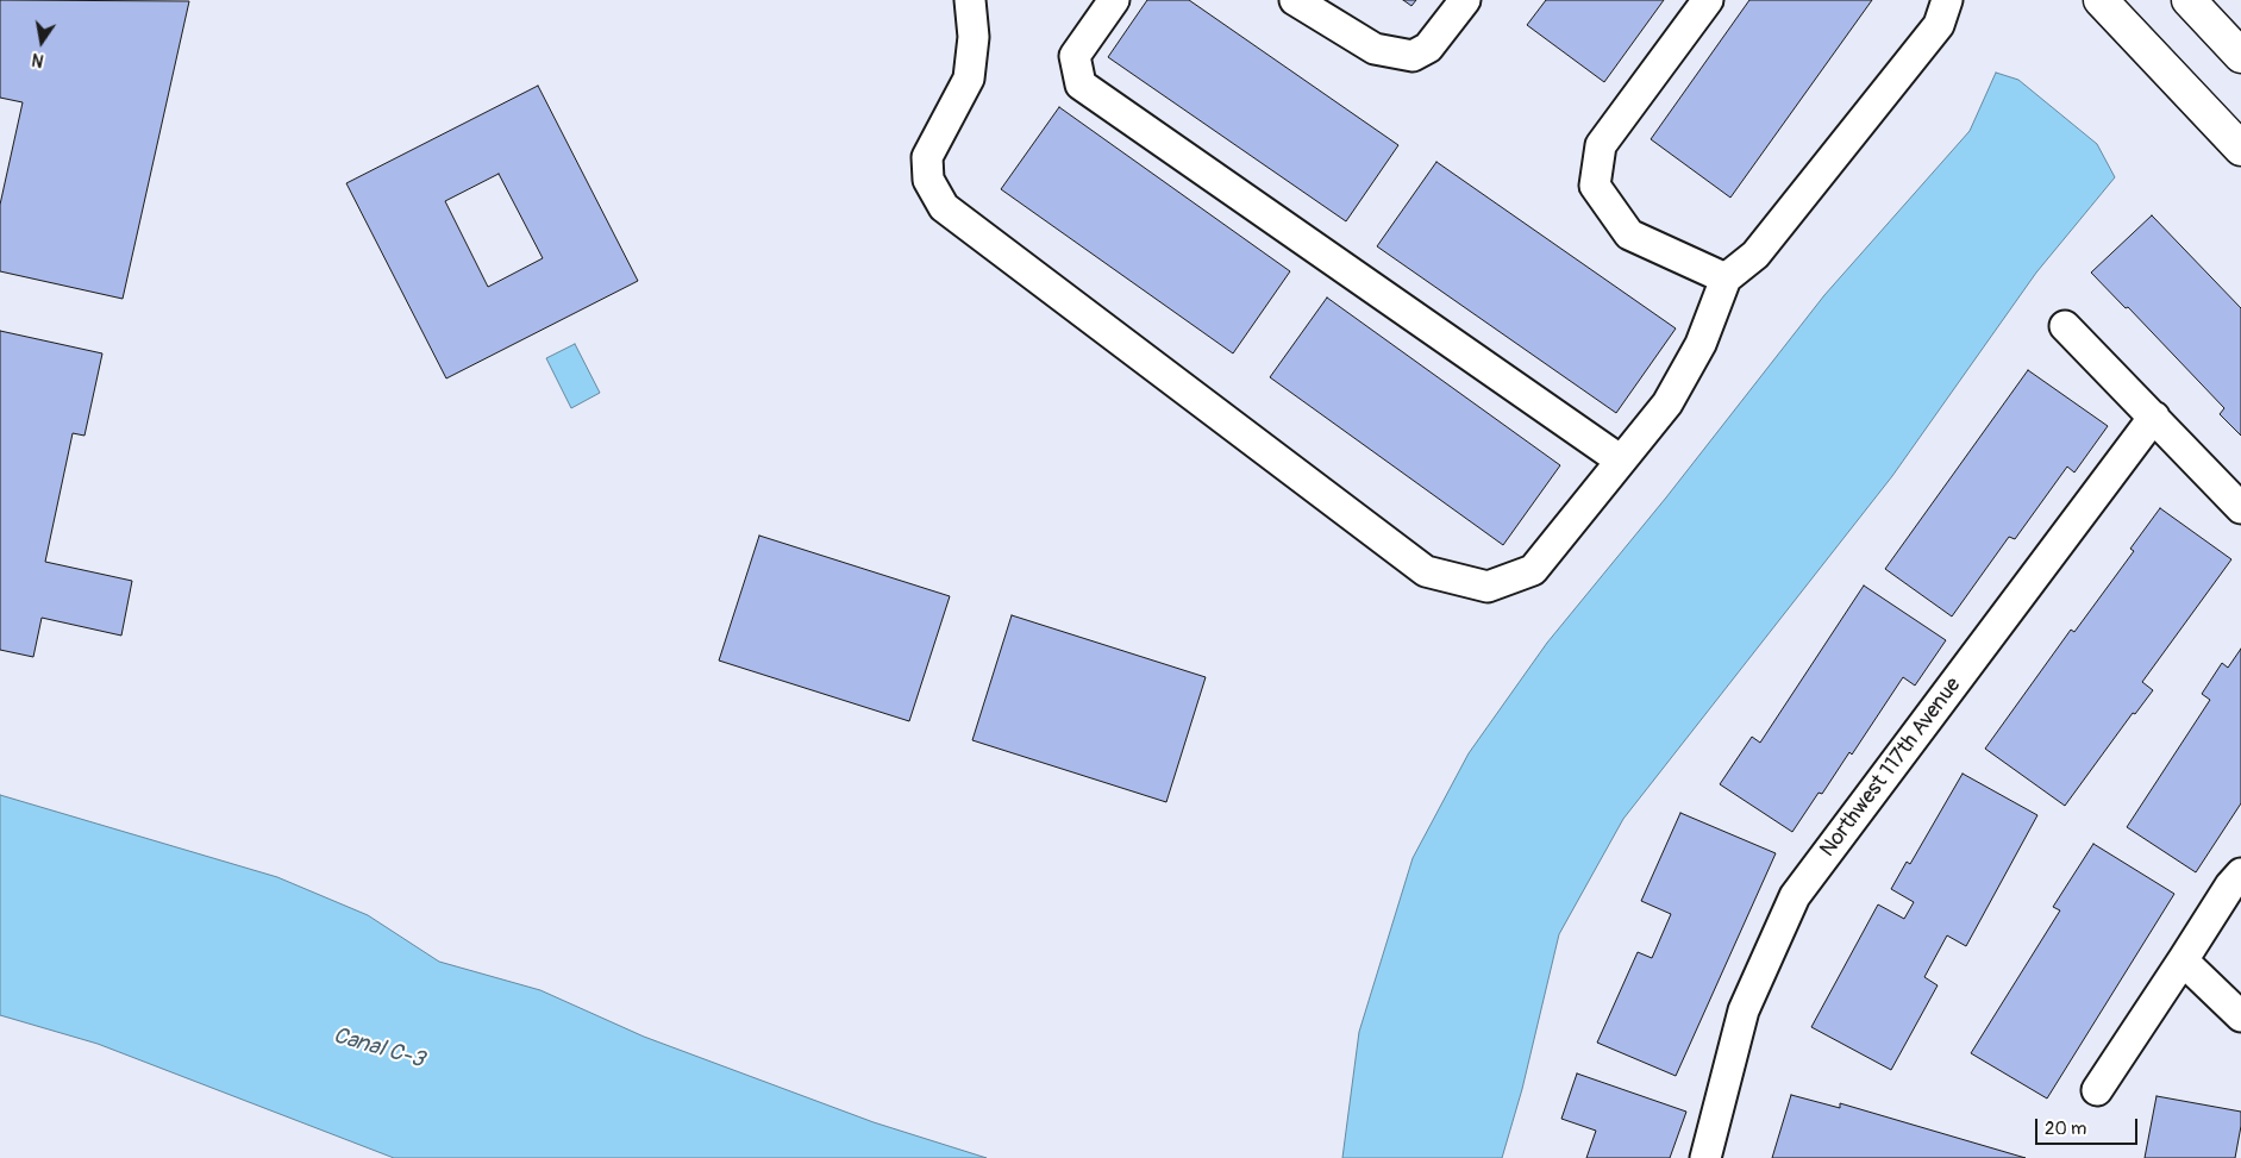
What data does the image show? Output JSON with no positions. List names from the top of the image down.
{
  "streets": {
    "street": ["Northwest 117th Avenue"]
  },
  "water": ["Canal C-3"],
  "scale_bar": "20 m",
  "north": "bottom"
}
